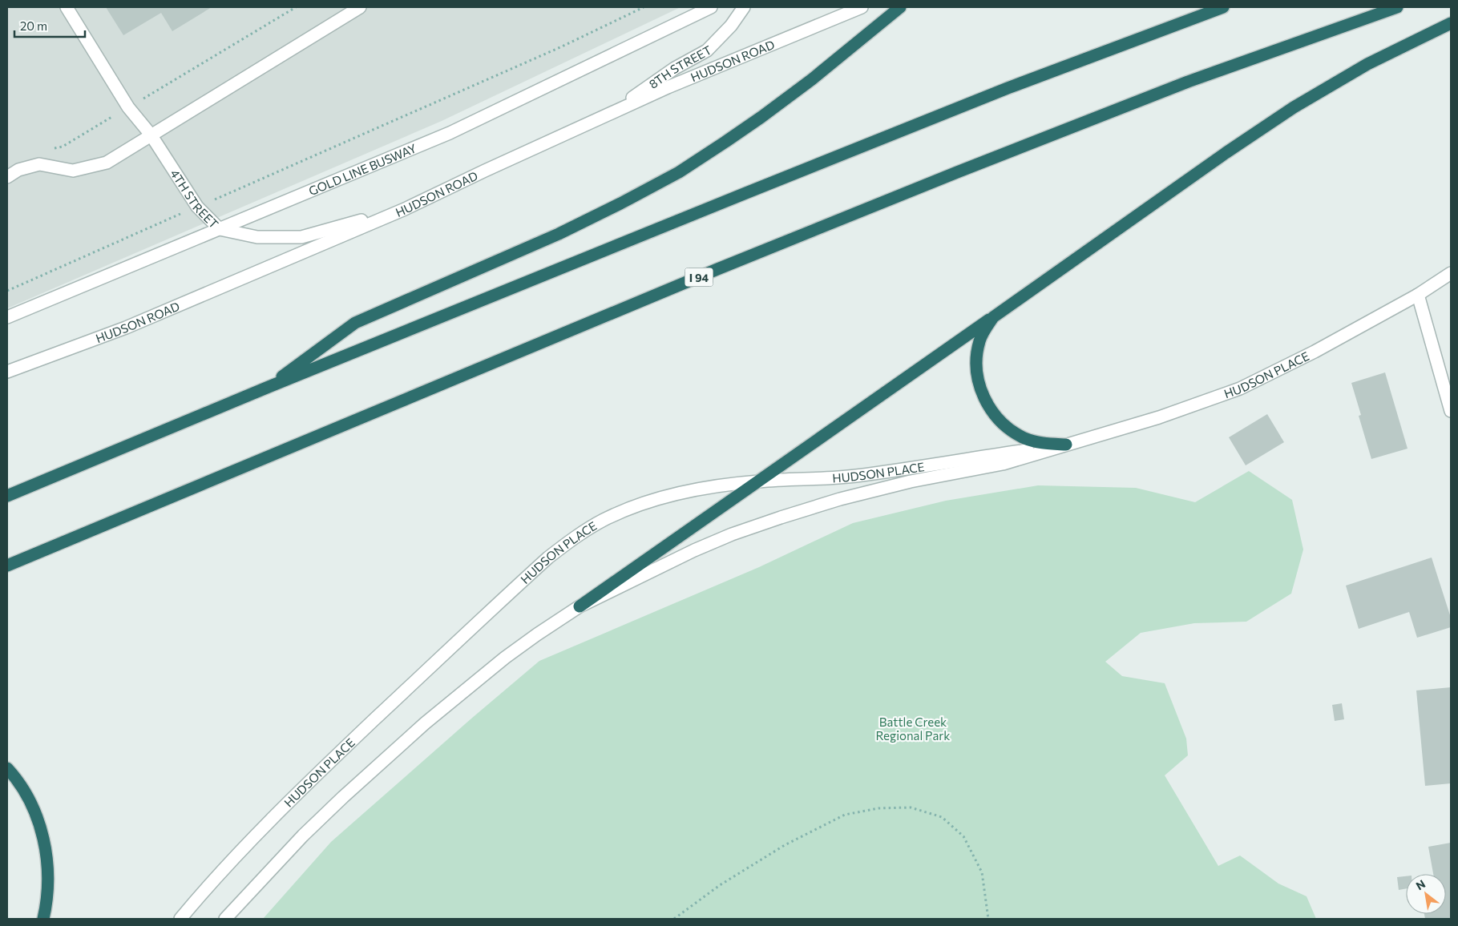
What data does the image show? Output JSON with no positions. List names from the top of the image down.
{
  "streets": {
    "highway": ["I 94"],
    "street": [
      "HUDSON ROAD",
      "8TH STREET",
      "GOLD LINE BUSWAY",
      "4TH STREET",
      "HUDSON PLACE"
    ]
  },
  "crossings": [
    ["HUDSON ROAD", "8TH STREET"],
    ["HUDSON ROAD", "4TH STREET"],
    ["GOLD LINE BUSWAY", "4TH STREET"]
  ],
  "parks": ["Battle Creek Regional Park"],
  "scale_bar": "20 m",
  "north": "top left"
}
